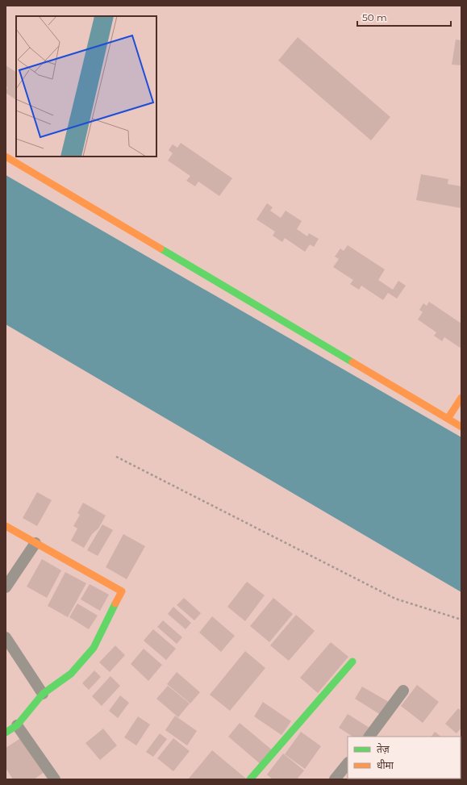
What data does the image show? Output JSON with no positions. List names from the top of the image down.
{
  "legend": ["तेज़", "धीमा"],
  "scale_bar": "50 m"
}
